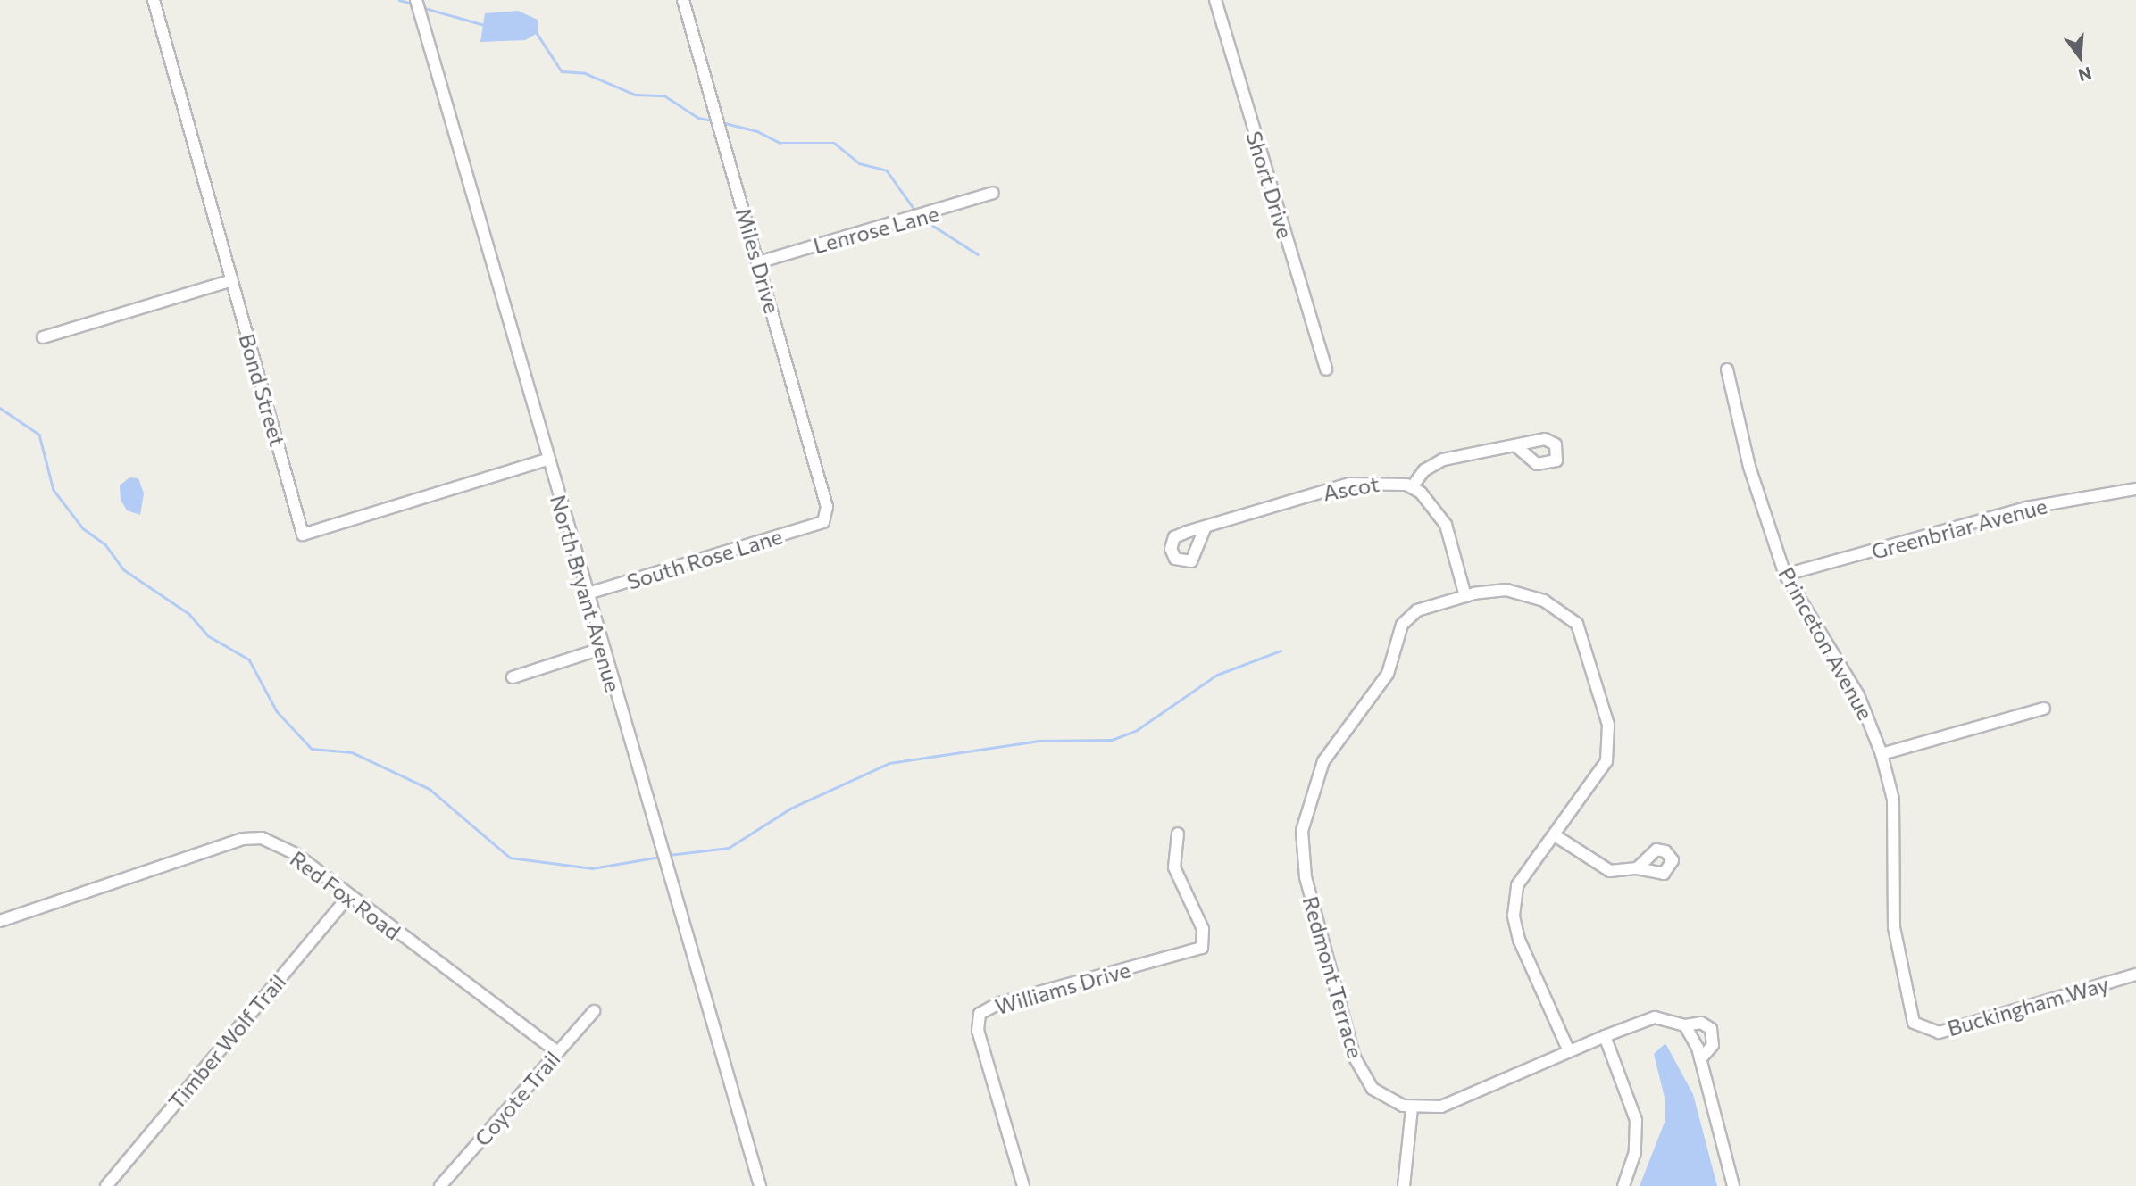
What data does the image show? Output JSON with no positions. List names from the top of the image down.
{
  "streets": {
    "street": [
      "Short Drive",
      "Lenrose Lane",
      "Miles Drive",
      "Bond Street",
      "Ascot",
      "Greenbriar Avenue",
      "South Rose Lane",
      "North Bryant Avenue",
      "Princeton Avenue",
      "Red Fox Road",
      "Redmont Terrace",
      "Williams Drive",
      "Buckingham Way",
      "Timber Wolf Trail",
      "Coyote Trail"
    ]
  },
  "crossings": [
    ["Lenrose Lane", "Miles Drive"],
    ["Miles Drive", "South Rose Lane"],
    ["Bond Street", "North Bryant Avenue"],
    ["Ascot", "Redmont Terrace"],
    ["Greenbriar Avenue", "Princeton Avenue"],
    ["South Rose Lane", "North Bryant Avenue"],
    ["Princeton Avenue", "Buckingham Way"],
    ["Red Fox Road", "Timber Wolf Trail"],
    ["Red Fox Road", "Coyote Trail"]
  ],
  "north": "bottom"
}
